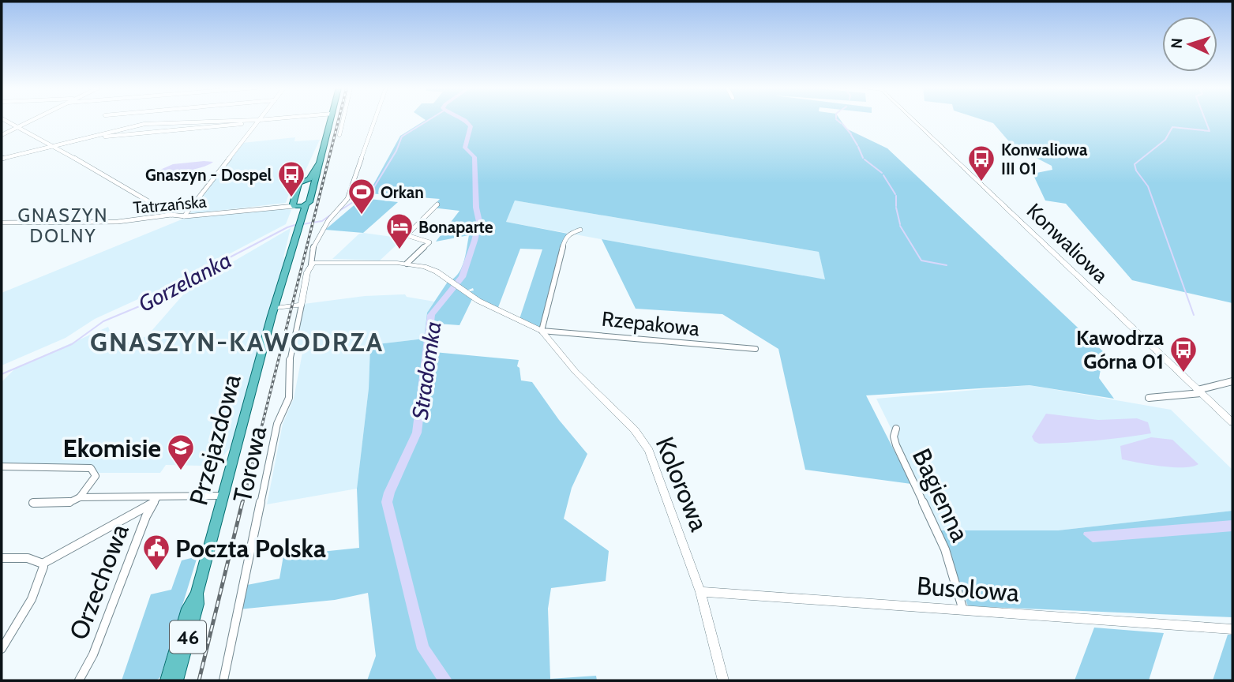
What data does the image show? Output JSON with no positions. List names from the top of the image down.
{
  "streets": {
    "main road": ["Przejazdowa", "46"],
    "street": [
      "Tatrzańska",
      "Konwaliowa",
      "Rzepakowa",
      "Torowa",
      "Kolorowa",
      "Bagienna",
      "Orzechowa",
      "Busolowa"
    ]
  },
  "crossings": [
    ["Tatrzańska", "Przejazdowa"],
    ["Rzepakowa", "Kolorowa"],
    ["Torowa", "Kolorowa"],
    ["Kolorowa", "Busolowa"],
    ["Bagienna", "Busolowa"]
  ],
  "districts": ["GNASZYN DOLNY", "GNASZYN-KAWODRZA"],
  "water": ["Gorzelanka", "Stradomka"],
  "places": {
    "bus stop": ["Konwaliowa III 01", "Gnaszyn - Dospel", "Kawodrza Górna 01"],
    "sports": ["Orkan"],
    "hotel": ["Bonaparte"],
    "school or university": ["Ekomisie"],
    "public building": ["Poczta Polska"]
  },
  "north": "left"
}
